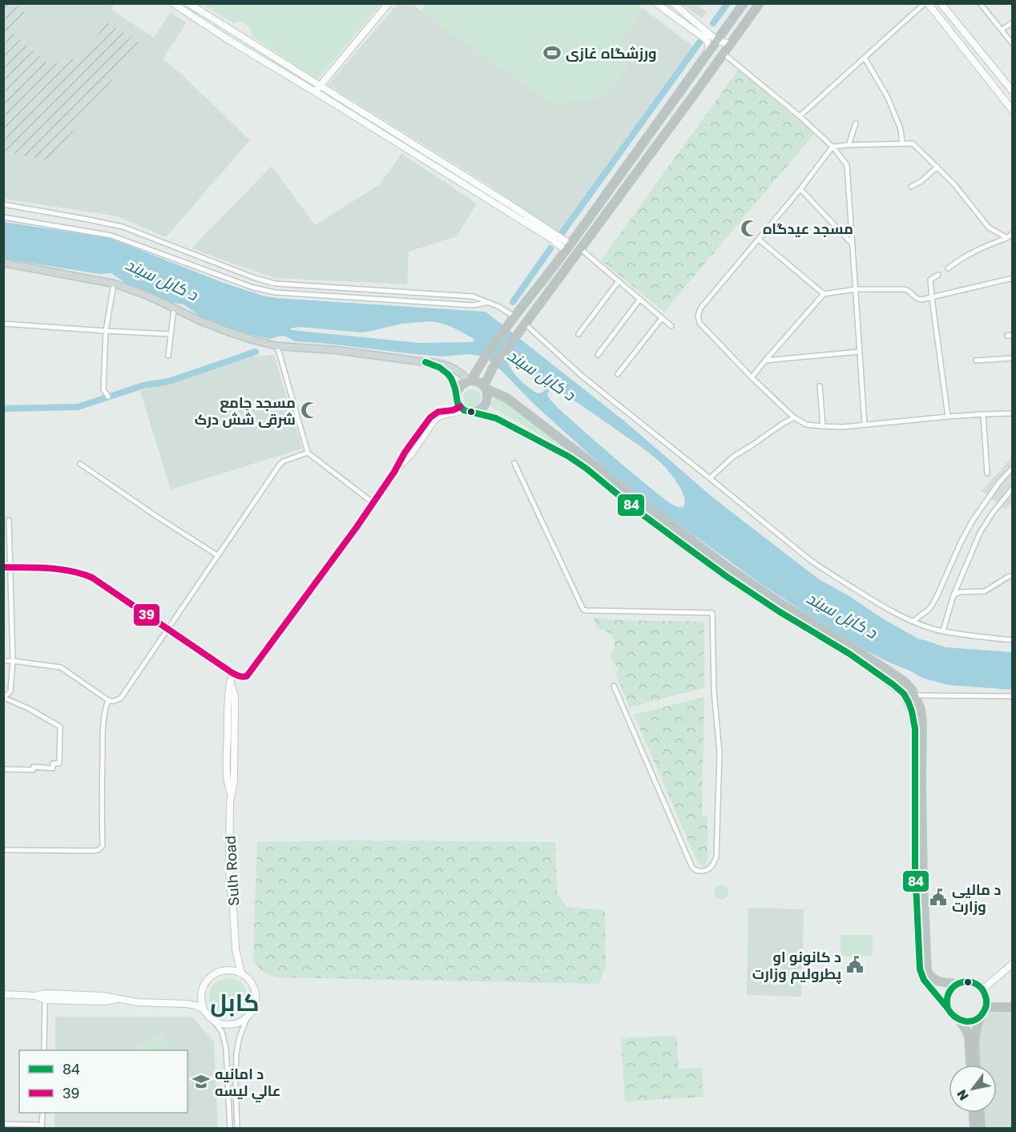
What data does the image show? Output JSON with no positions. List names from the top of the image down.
{
  "streets": {
    "main road": ["Sulh Road"]
  },
  "districts": ["کابل"],
  "water": ["د کابل سيند"],
  "places": {
    "sports": ["ورزشگاه غازی"],
    "mosque": ["مسجد عیدگاه", "مسجد جامع شرقی شش درک"],
    "public building": ["د مالیی وزارت", "د کانونو او پطرولیم وزارت"],
    "school or university": ["د امانیه عالي لیسه"]
  },
  "lines": ["transit line 84", "transit line 39"],
  "legend": ["84", "39"],
  "north": "bottom left"
}
